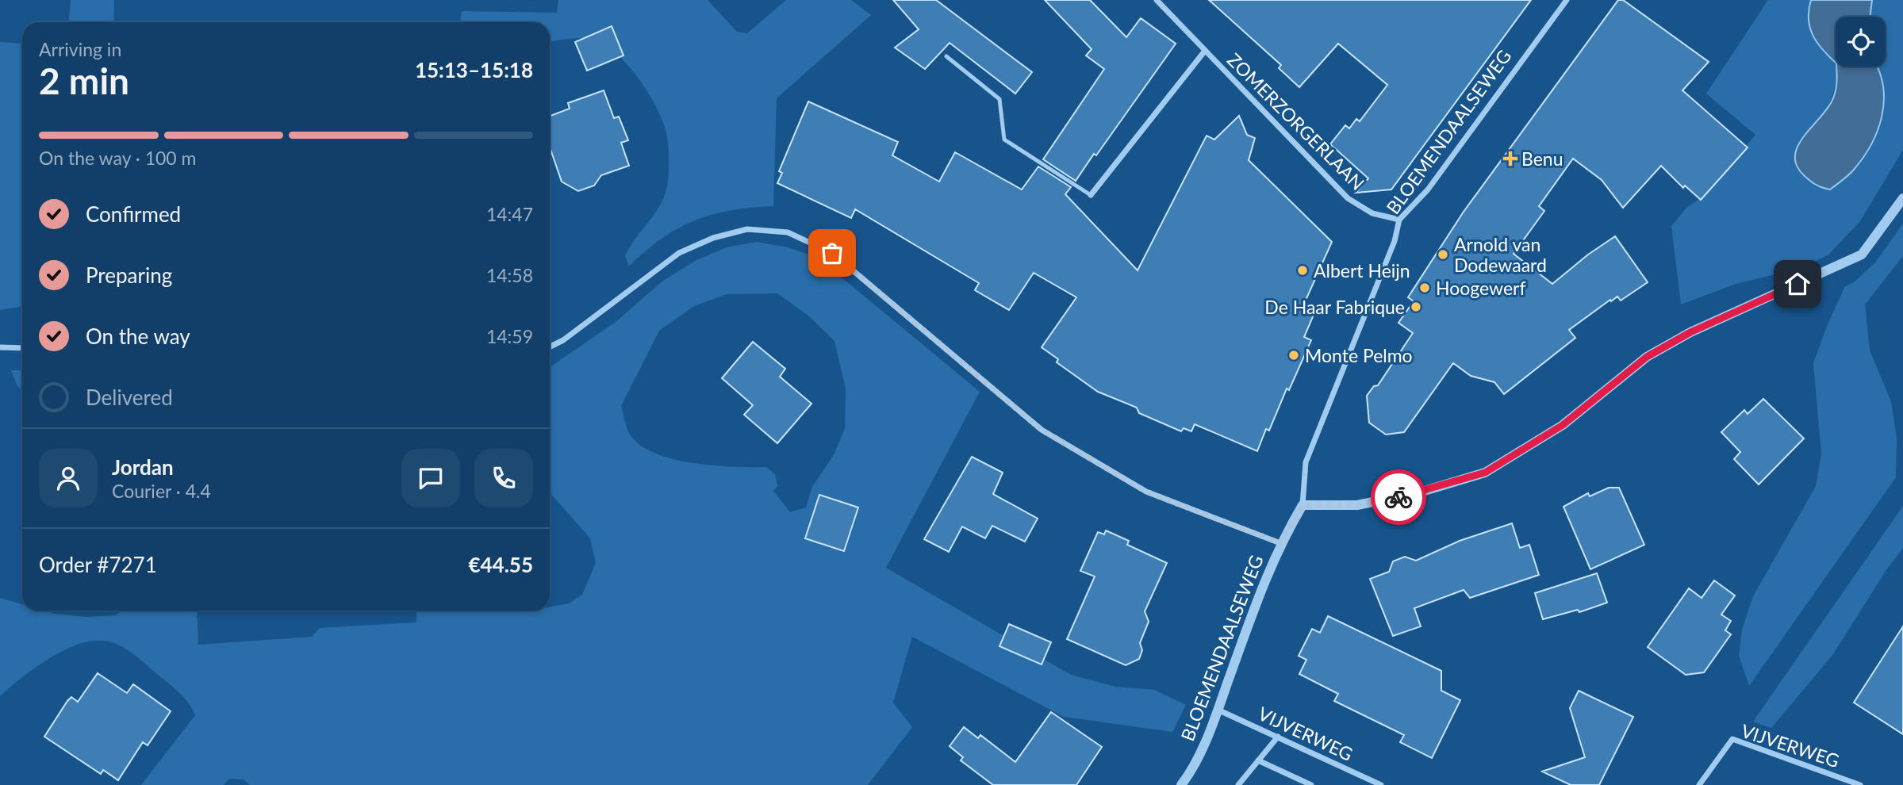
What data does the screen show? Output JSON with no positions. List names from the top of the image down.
{
  "streets": {
    "street": ["ZOMERZORGERLAAN", "BLOEMENDAALSEWEG", "VIJVERWEG"]
  },
  "crossings": [
    ["ZOMERZORGERLAAN", "BLOEMENDAALSEWEG"],
    ["BLOEMENDAALSEWEG", "VIJVERWEG"]
  ],
  "places": {
    "health": ["Benu"],
    "other": [
      "Arnold van Dodewaard",
      "Albert Heijn",
      "Hoogewerf",
      "De Haar Fabrique",
      "Monte Pelmo"
    ]
  },
  "page": {
    "heading": ["2 min", "Arriving in", "15:13–15:18"],
    "panel": [
      "Jordan",
      "Courier · 4.4",
      "Order #7271",
      "€44.55"
    ],
    "bar": "On the way · 100 m",
    "list": [
      ["Confirmed", "14:47"],
      ["Preparing", "14:58"],
      ["On the way", "14:59"],
      "Delivered"
    ]
  }
}
